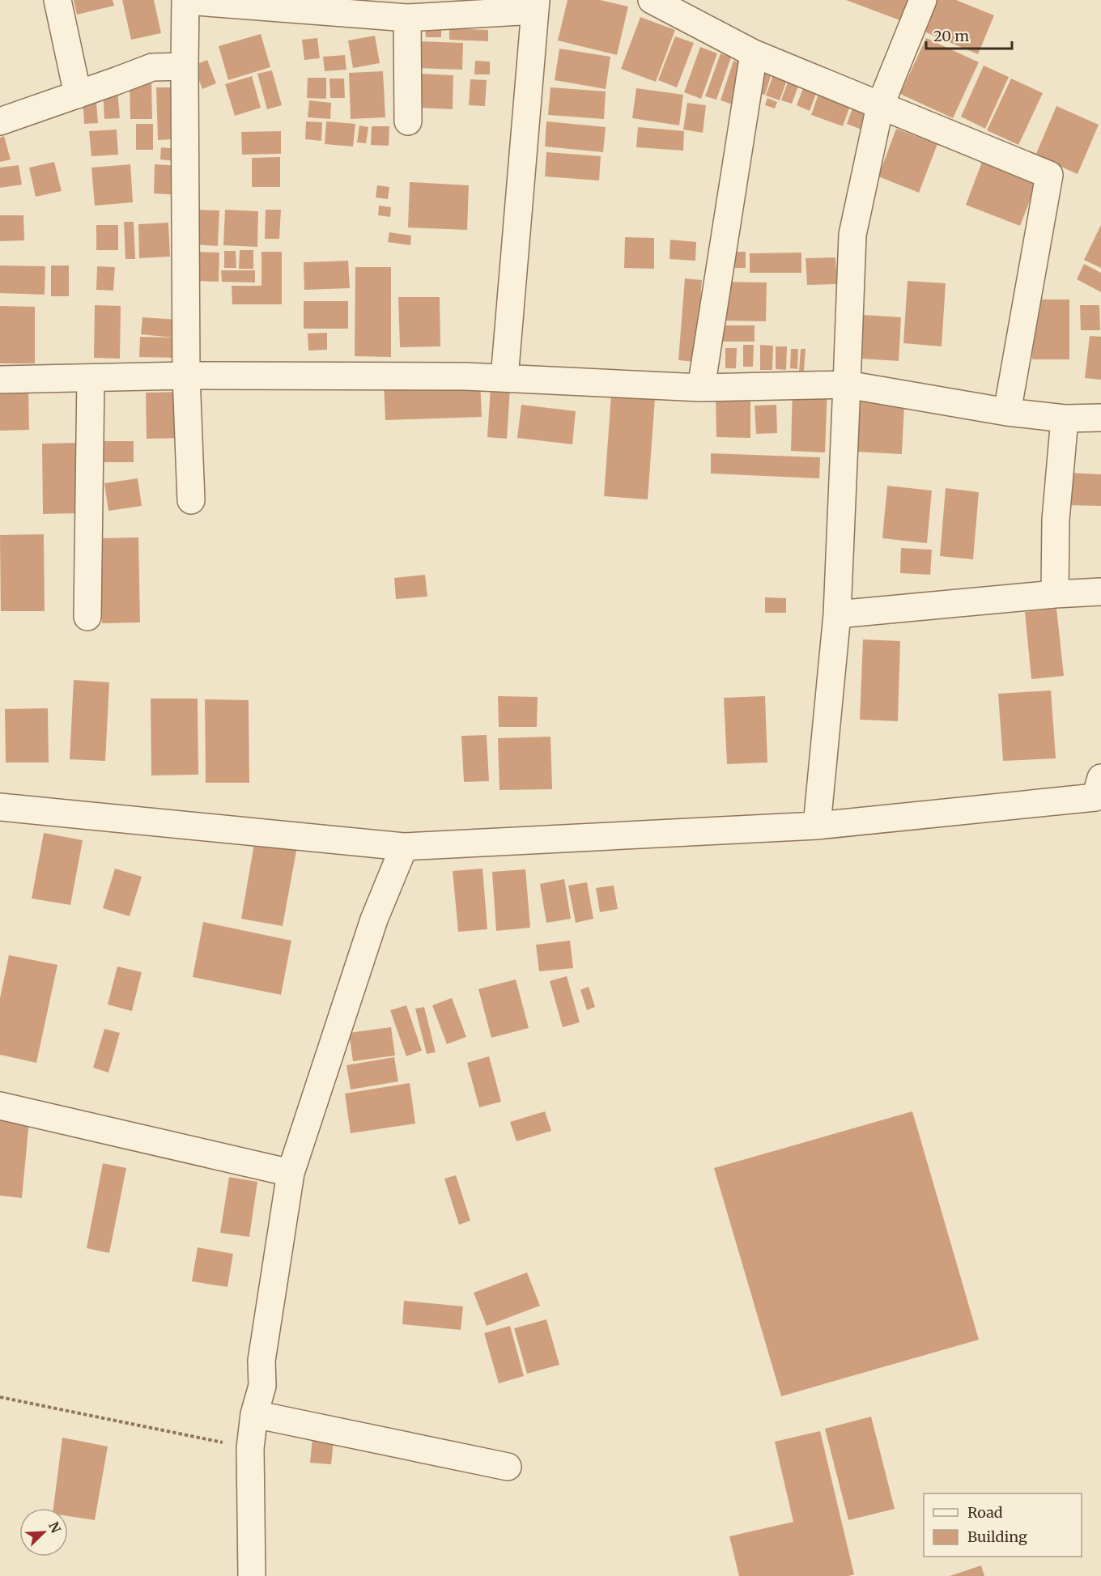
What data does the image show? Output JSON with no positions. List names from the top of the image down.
{
  "legend": ["Road", "Building"],
  "scale_bar": "20 m",
  "north": "top right"
}
